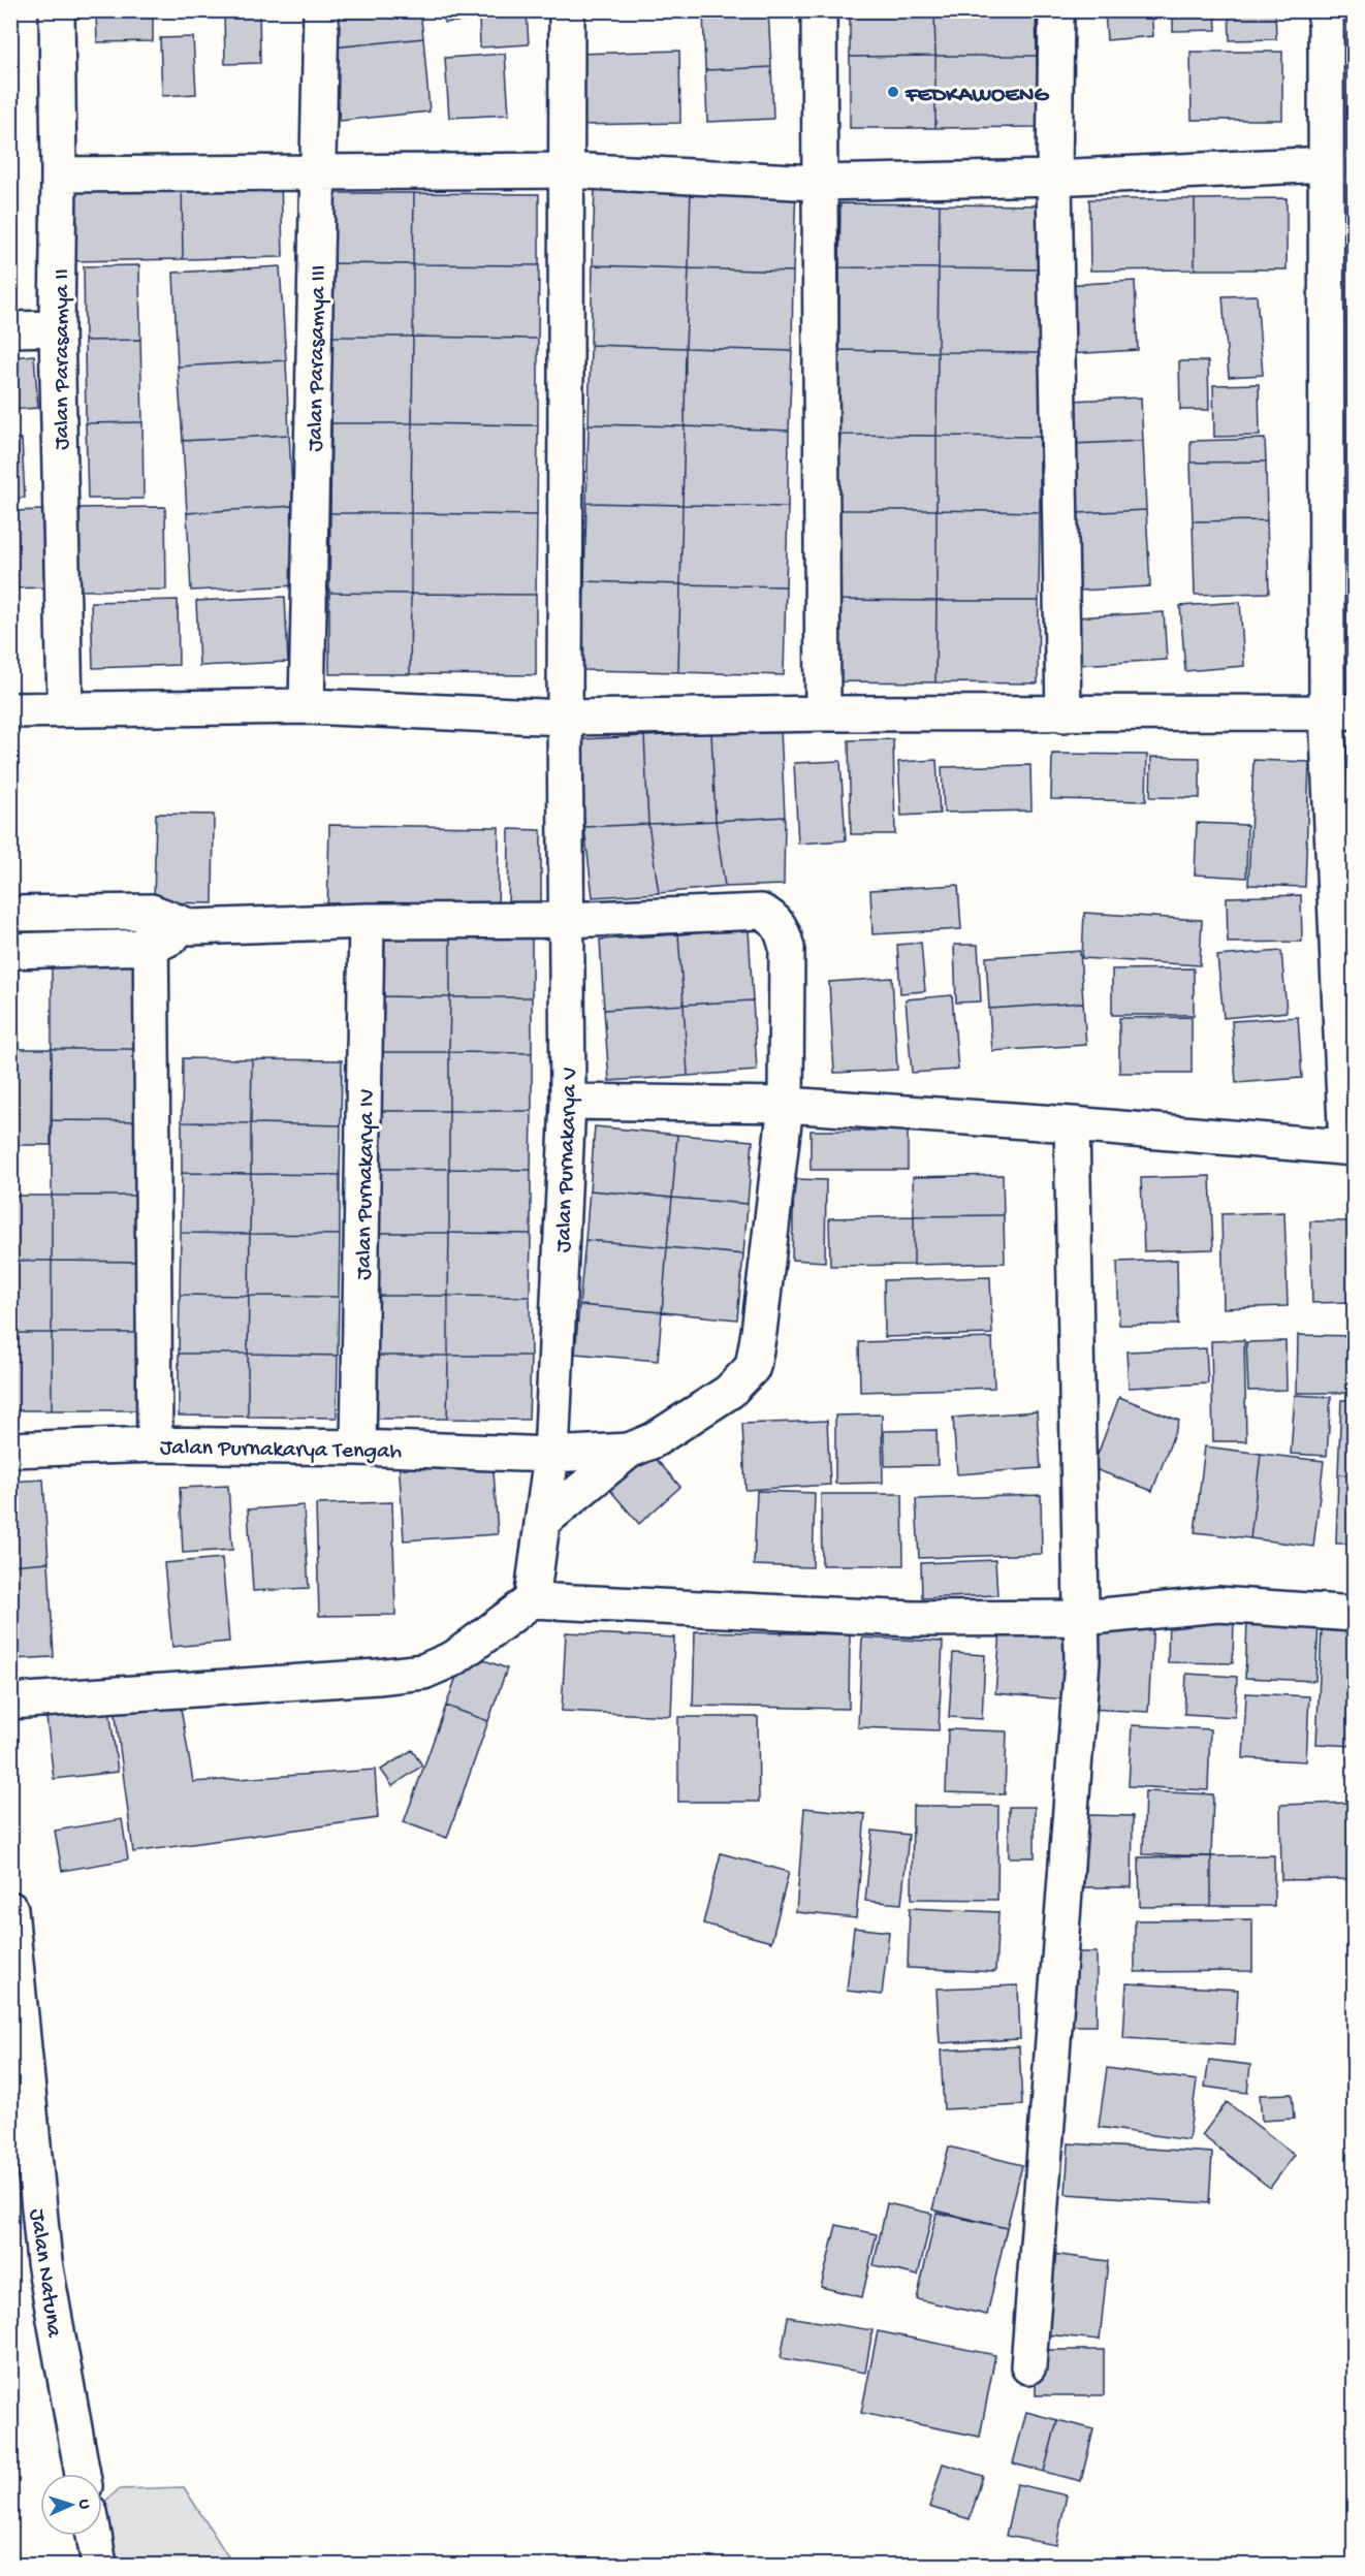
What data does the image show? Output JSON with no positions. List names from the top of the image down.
{
  "streets": {
    "street": [
      "Jalan Parasamya III",
      "Jalan Parasamya II",
      "Jalan Purnakarya V",
      "Jalan Purnakarya IV",
      "Jalan Purnakarya Tengah",
      "Jalan Natuna"
    ]
  },
  "crossings": [
    ["Jalan Purnakarya V", "Jalan Purnakarya Tengah"],
    ["Jalan Purnakarya IV", "Jalan Purnakarya Tengah"]
  ],
  "places": ["FEDKAWOENG"],
  "north": "right"
}
